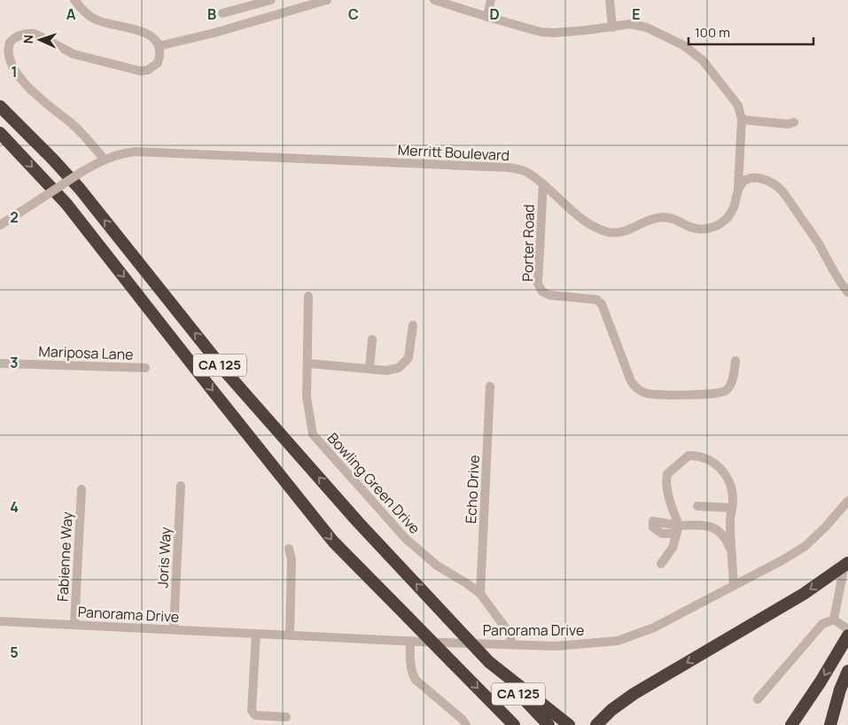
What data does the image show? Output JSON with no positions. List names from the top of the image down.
{
  "streets": {
    "highway": ["CA 125"],
    "street": [
      "Merritt Boulevard",
      "Porter Road",
      "Mariposa Lane",
      "Bowling Green Drive",
      "Echo Drive",
      "Fabienne Way",
      "Joris Way",
      "Panorama Drive"
    ]
  },
  "crossings": [
    ["Merritt Boulevard", "Porter Road"],
    ["Bowling Green Drive", "Echo Drive"],
    ["Bowling Green Drive", "Panorama Drive"],
    ["Fabienne Way", "Panorama Drive"],
    ["Joris Way", "Panorama Drive"]
  ],
  "scale_bar": "100 m",
  "north": "left",
  "grid": {
    "columns": [
      "A",
      "B",
      "C",
      "D",
      "E"
    ],
    "rows": [
      "1",
      "2",
      "3",
      "4",
      "5"
    ]
  }
}
